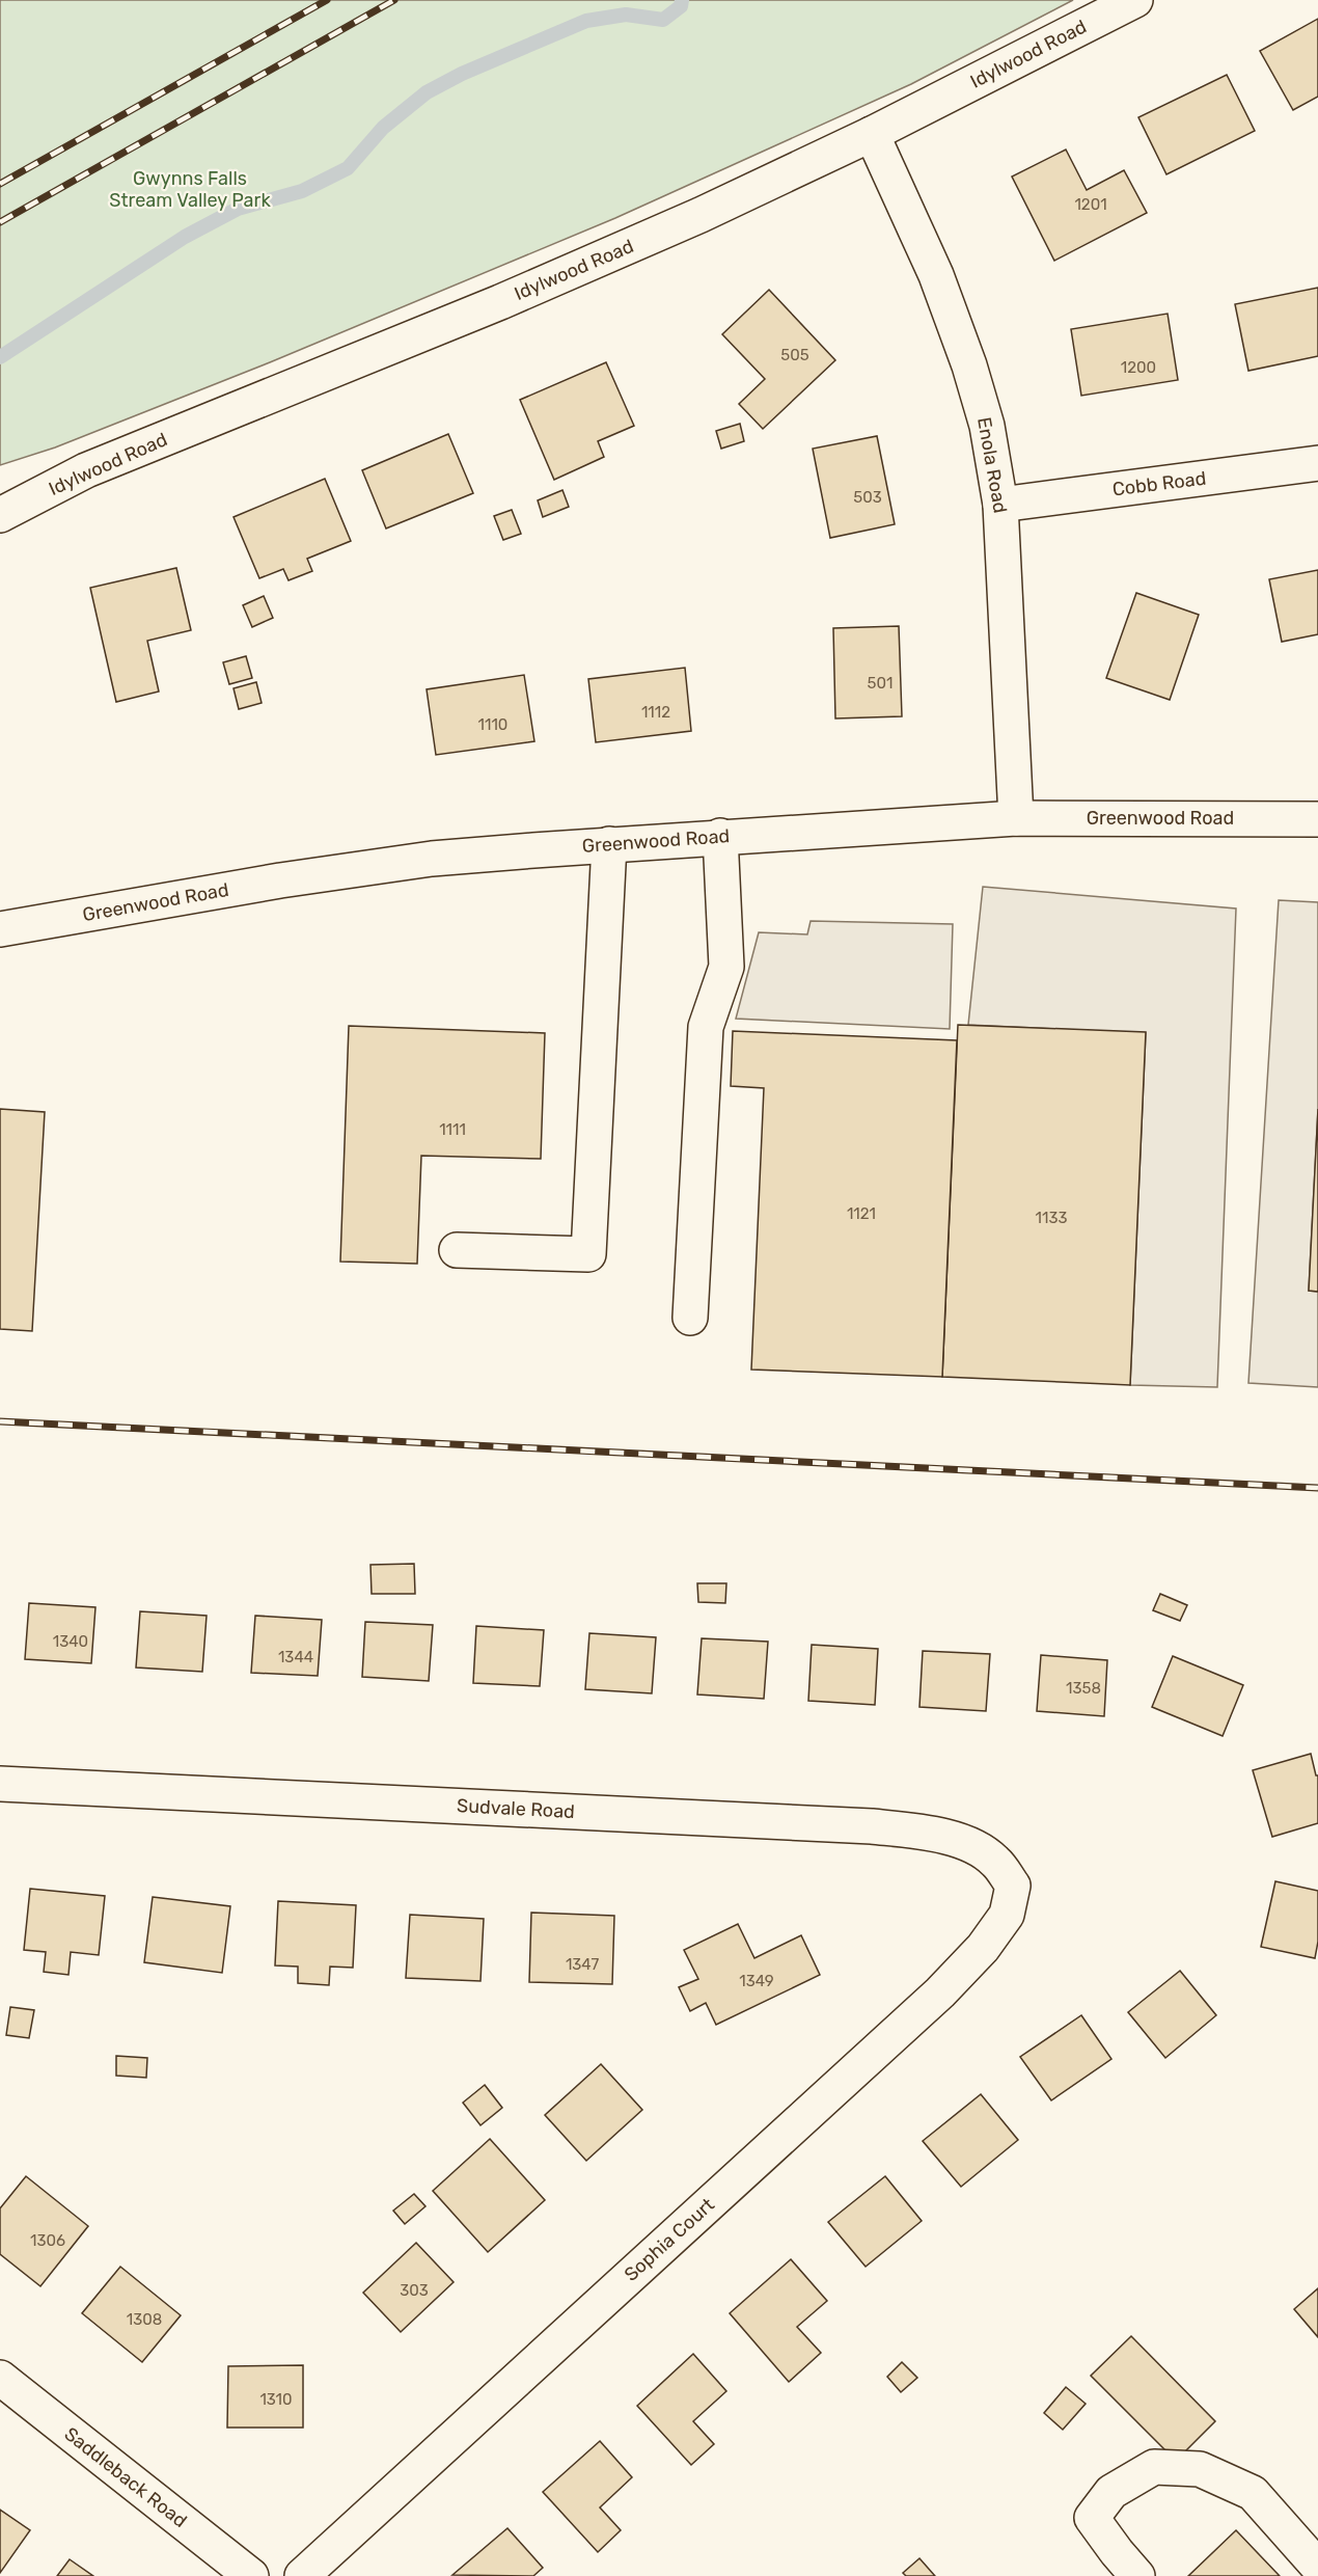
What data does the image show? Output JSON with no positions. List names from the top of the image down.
{
  "streets": {
    "street": [
      "Idylwood Road",
      "Enola Road",
      "Cobb Road",
      "Greenwood Road",
      "Sudvale Road",
      "Sophia Court",
      "Saddleback Road"
    ]
  },
  "crossings": [
    ["Idylwood Road", "Enola Road"],
    ["Enola Road", "Cobb Road"],
    ["Enola Road", "Greenwood Road"],
    ["Sudvale Road", "Sophia Court"]
  ],
  "parks": ["Gwynns Falls Stream Valley Park"],
  "house_numbers": [
    "1201",
    "505",
    "1200",
    "503",
    "501",
    "1112",
    "1110",
    "1111",
    "1121",
    "1133",
    "1340",
    "1344",
    "1358",
    "1347",
    "1349",
    "1306",
    "303",
    "1308",
    "1310"
  ]
}
